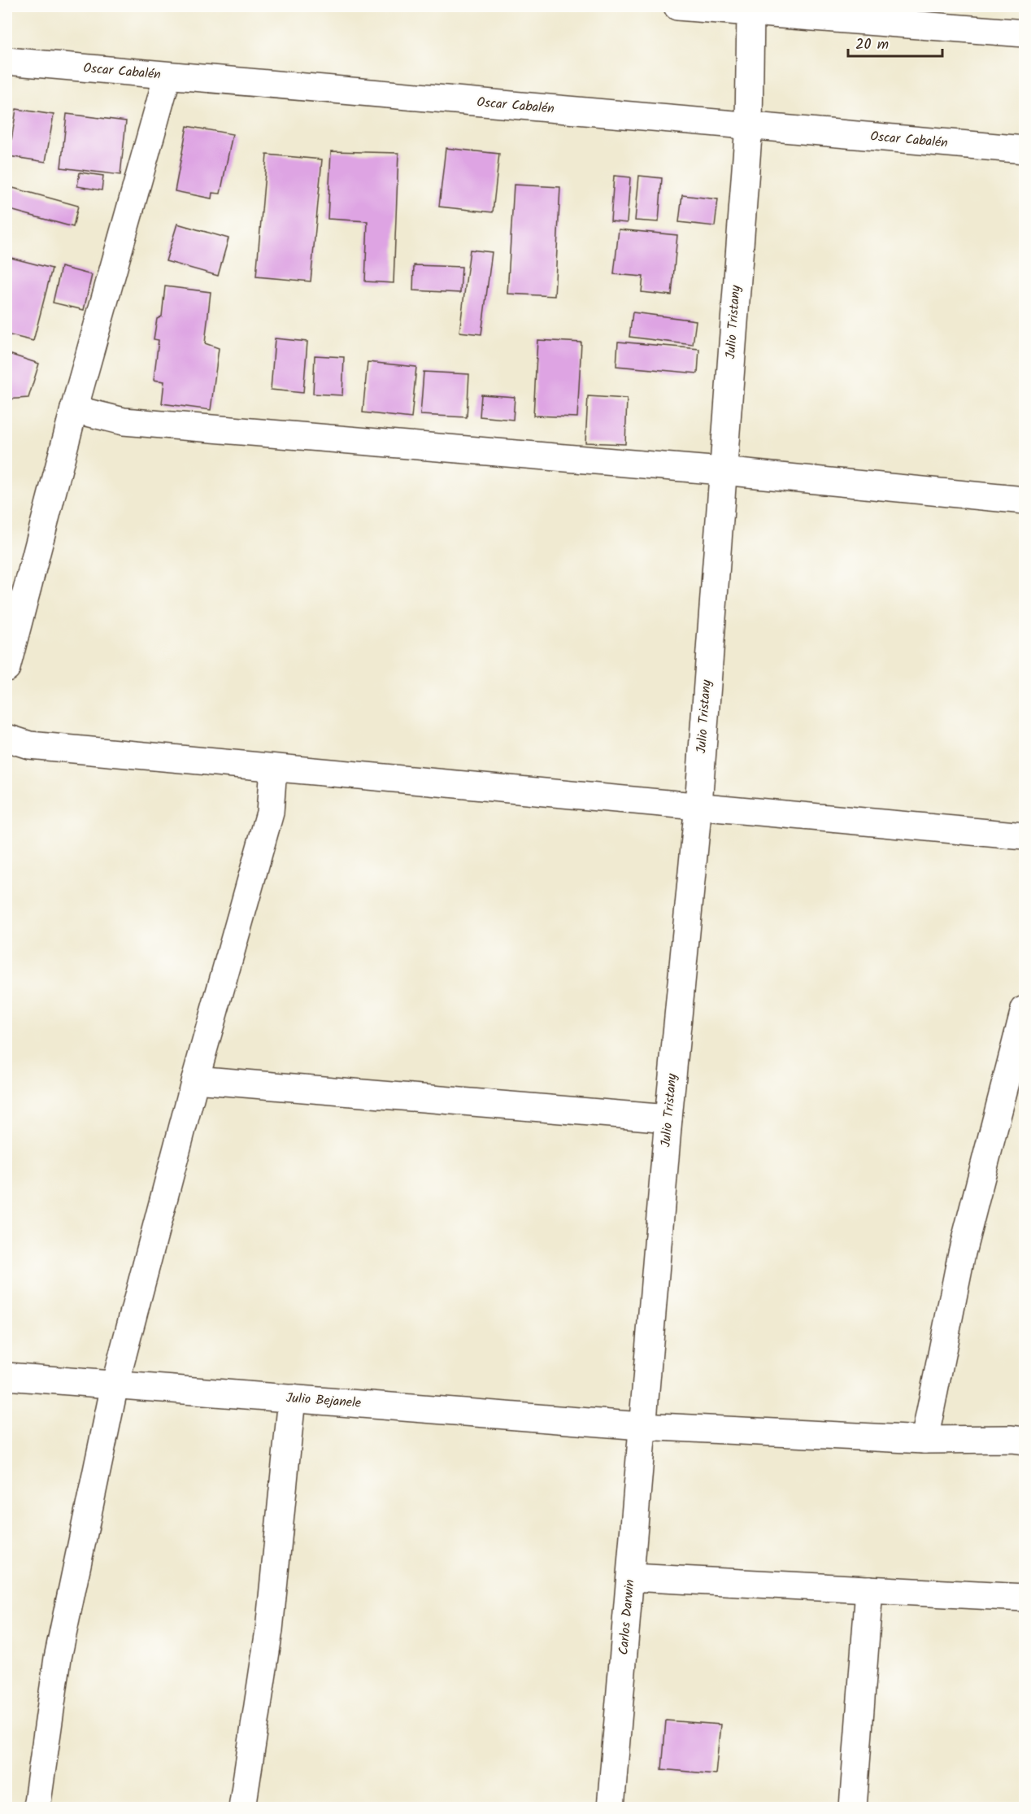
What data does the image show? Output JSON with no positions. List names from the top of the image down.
{
  "streets": {
    "street": [
      "Oscar Cabalén",
      "Julio Tristany",
      "Julio Bejanele",
      "Carlos Darwin"
    ]
  },
  "crossings": [
    ["Oscar Cabalén", "Julio Tristany"],
    ["Julio Tristany", "Julio Bejanele"],
    ["Julio Tristany", "Carlos Darwin"],
    ["Julio Bejanele", "Carlos Darwin"]
  ],
  "scale_bar": "20 m"
}
